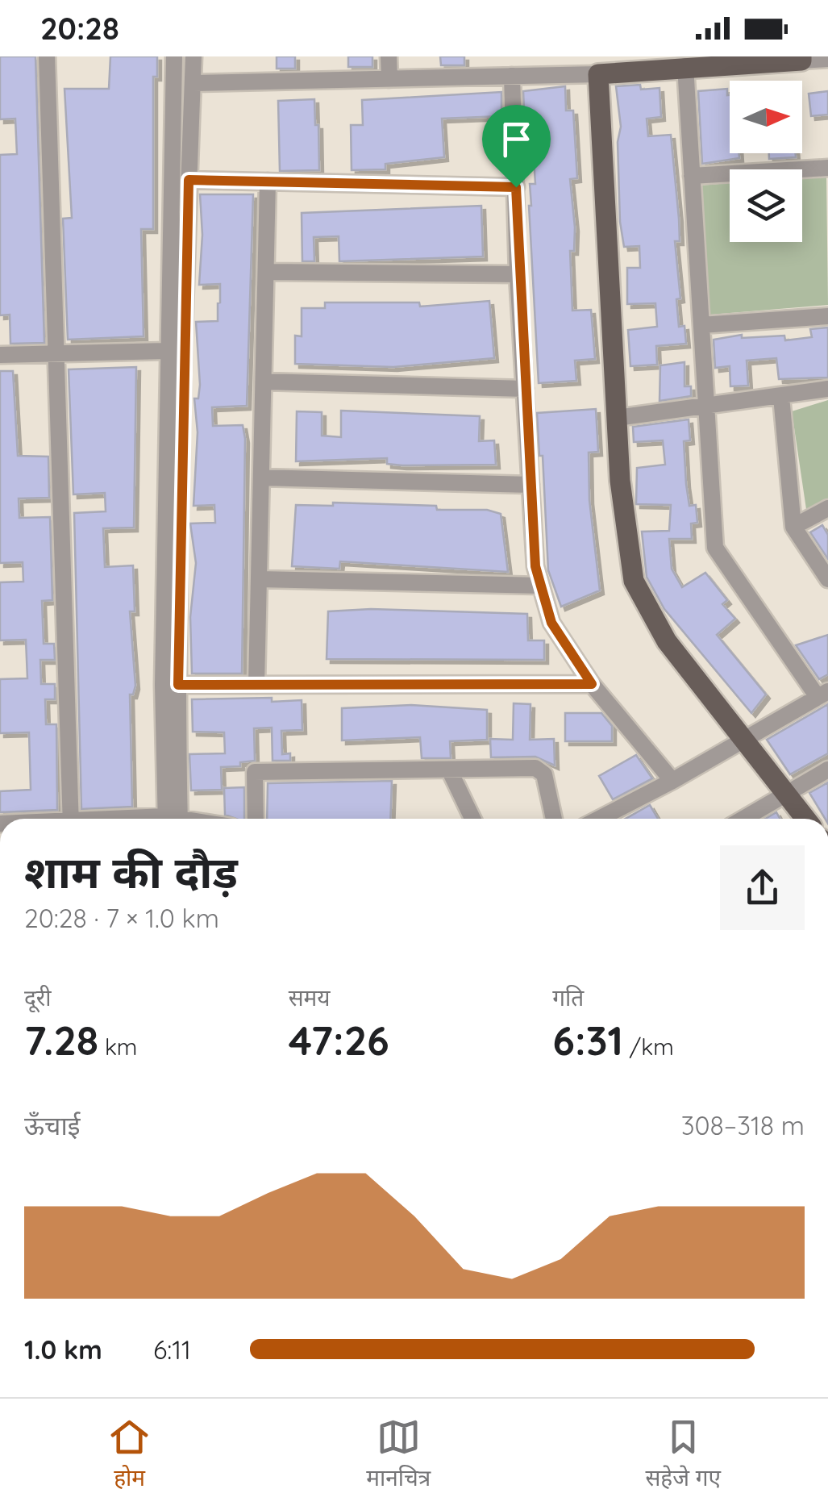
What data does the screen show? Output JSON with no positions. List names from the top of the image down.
{
  "north": "right",
  "page": {
    "status": "20:28",
    "heading": ["शाम की दौड़", "20:28 · 7 × 1.0 km"],
    "stats": [
      ["दूरी", "7.28 km"],
      ["समय", "47:26"],
      ["गति", "6:31 /km"]
    ],
    "chart": ["ऊँचाई", "308–318 m"],
    "list": [
      {
        "name": "1.0 km",
        "note": "6:11"
      }
    ],
    "tabs": ["होम", "मानचित्र", "सहेजे गए"]
  }
}
